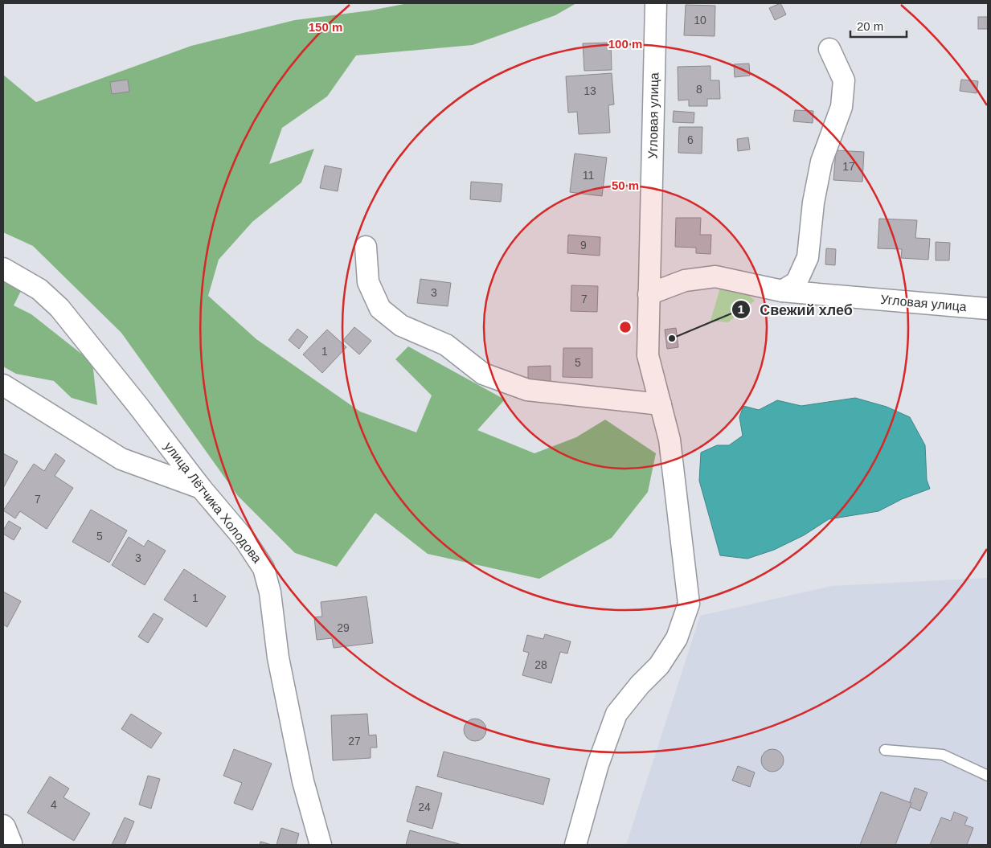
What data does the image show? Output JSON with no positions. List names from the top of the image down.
{
  "streets": {
    "street": ["Угловая улица", "улица Лётчика Холодова"]
  },
  "places": ["Свежий хлеб"],
  "house_numbers": [
    "10",
    "8",
    "13",
    "6",
    "17",
    "11",
    "9",
    "3",
    "7",
    "1",
    "5",
    "7",
    "5",
    "3",
    "1",
    "29",
    "28",
    "27",
    "4",
    "24"
  ],
  "scale_bar": "20 m",
  "rings": ["150 m", "100 m", "50 m"]
}
